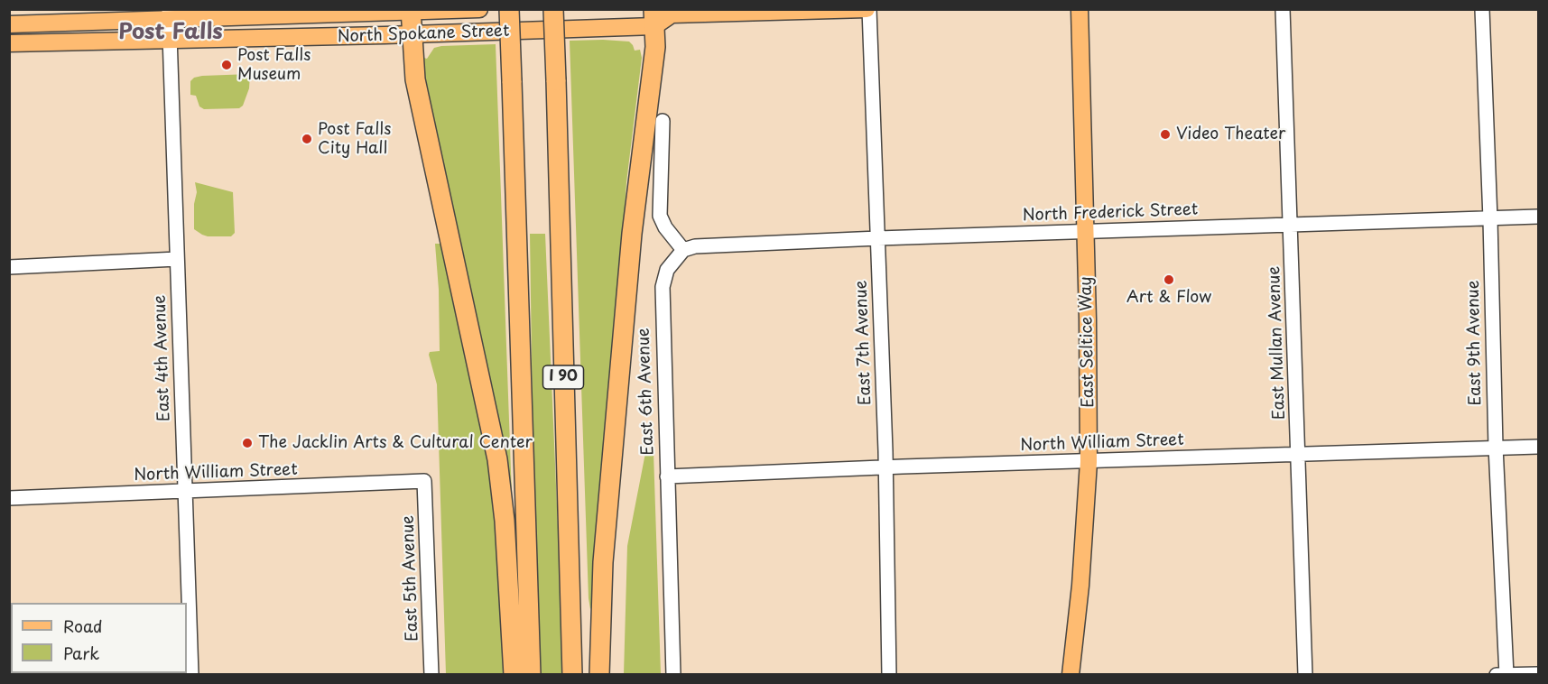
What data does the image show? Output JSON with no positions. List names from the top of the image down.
{
  "streets": {
    "highway": ["I 90"],
    "main road": ["North Spokane Street", "East Seltice Way"],
    "street": [
      "North Frederick Street",
      "East 7th Avenue",
      "East Mullan Avenue",
      "East 9th Avenue",
      "East 4th Avenue",
      "East 6th Avenue",
      "North William Street",
      "East 5th Avenue"
    ]
  },
  "crossings": [
    ["North Spokane Street", "East 7th Avenue"],
    ["North Spokane Street", "East 4th Avenue"],
    ["North Frederick Street", "East Seltice Way"],
    ["North Frederick Street", "East 7th Avenue"],
    ["North Frederick Street", "East Mullan Avenue"],
    ["North Frederick Street", "East 9th Avenue"],
    ["North Frederick Street", "East 6th Avenue"],
    ["East Seltice Way", "North William Street"],
    ["East 7th Avenue", "North William Street"],
    ["East Mullan Avenue", "North William Street"],
    ["East 9th Avenue", "North William Street"],
    ["East 4th Avenue", "North William Street"],
    ["East 6th Avenue", "North William Street"],
    ["North William Street", "East 5th Avenue"]
  ],
  "districts": ["Post Falls"],
  "places": [
    "Post Falls Museum",
    "Video Theater",
    "Post Falls City Hall",
    "Art & Flow",
    "The Jacklin Arts & Cultural Center"
  ],
  "legend": ["Road", "Park"]
}
